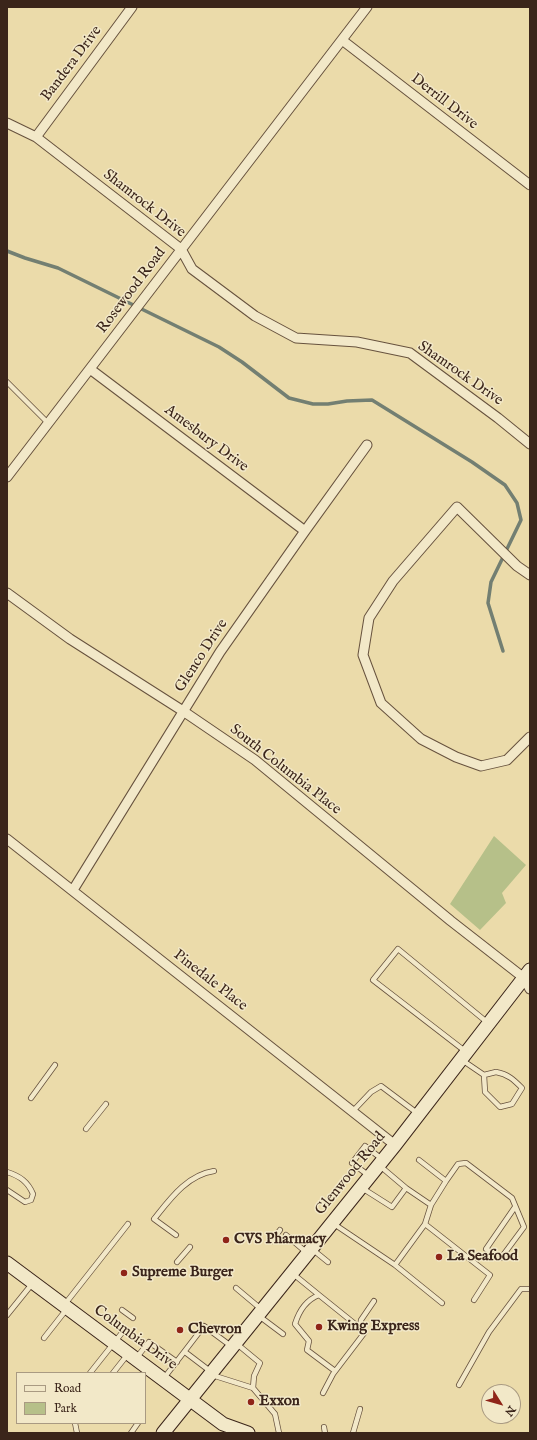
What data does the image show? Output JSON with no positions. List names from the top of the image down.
{
  "streets": {
    "main road": ["Glenwood Road", "Columbia Drive"],
    "street": [
      "Bandera Drive",
      "Derrill Drive",
      "Shamrock Drive",
      "Rosewood Road",
      "Amesbury Drive",
      "Glenco Drive",
      "South Columbia Place",
      "Pinedale Place"
    ]
  },
  "crossings": [
    ["Bandera Drive", "Shamrock Drive"],
    ["Derrill Drive", "Rosewood Road"],
    ["Shamrock Drive", "Rosewood Road"],
    ["Rosewood Road", "Amesbury Drive"],
    ["Amesbury Drive", "Glenco Drive"],
    ["Glenco Drive", "South Columbia Place"],
    ["Glenco Drive", "Pinedale Place"],
    ["South Columbia Place", "Glenwood Road"],
    ["Pinedale Place", "Glenwood Road"],
    ["Glenwood Road", "Columbia Drive"]
  ],
  "places": [
    "CVS Pharmacy",
    "La Seafood",
    "Supreme Burger",
    "Kwing Express",
    "Chevron",
    "Exxon"
  ],
  "legend": ["Road", "Park"],
  "north": "bottom right"
}
